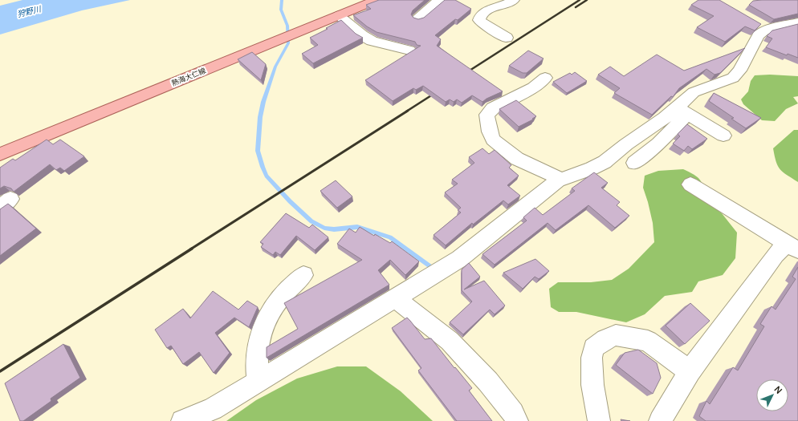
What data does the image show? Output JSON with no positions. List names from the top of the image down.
{
  "streets": {
    "main road": ["熱海大仁線"]
  },
  "water": ["狩野川"],
  "north": "top right"
}
